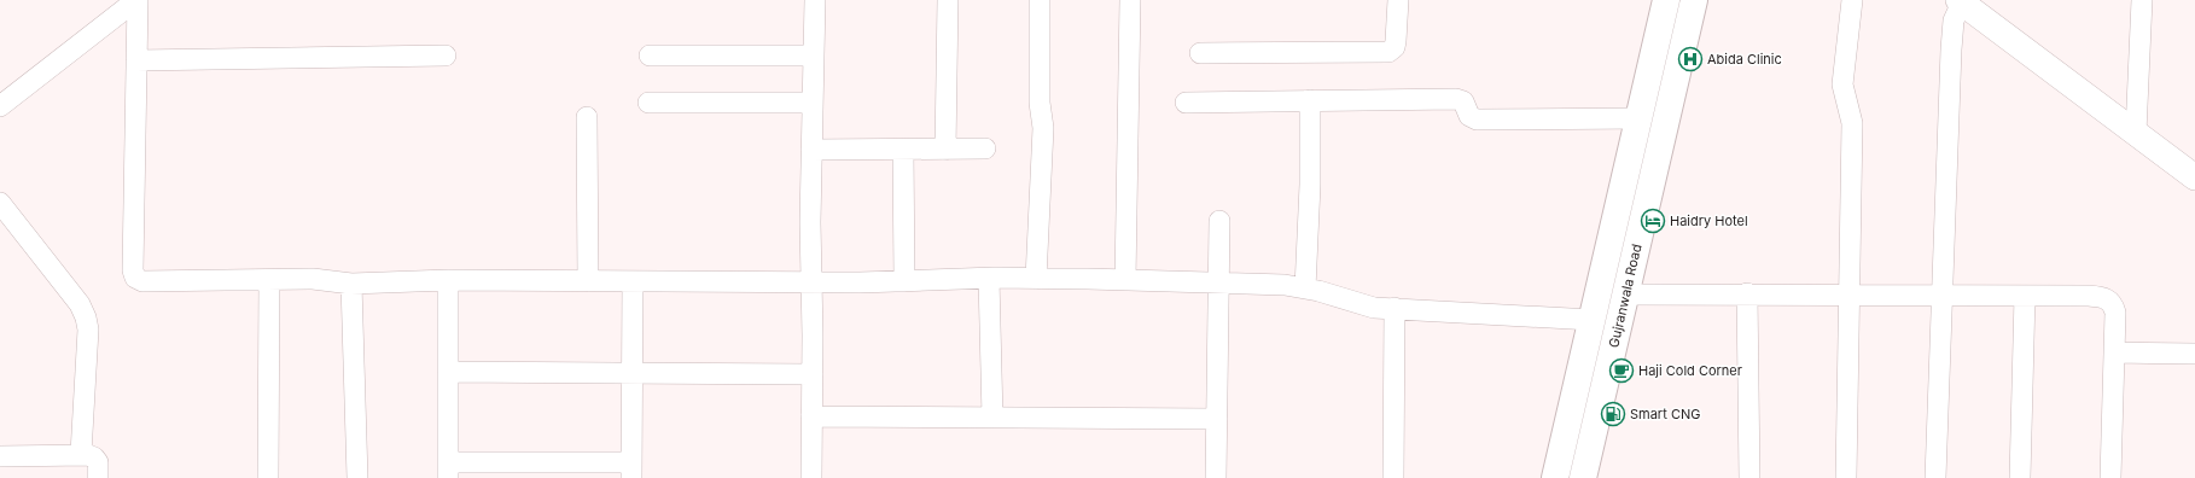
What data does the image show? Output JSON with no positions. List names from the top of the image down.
{
  "streets": {
    "highway": ["Gujranwala Road"]
  },
  "places": {
    "hospital": ["Abida Clinic"],
    "hotel": ["Haidry Hotel"],
    "cafe": ["Haji Cold Corner"],
    "fuel station": ["Smart CNG"]
  }
}
